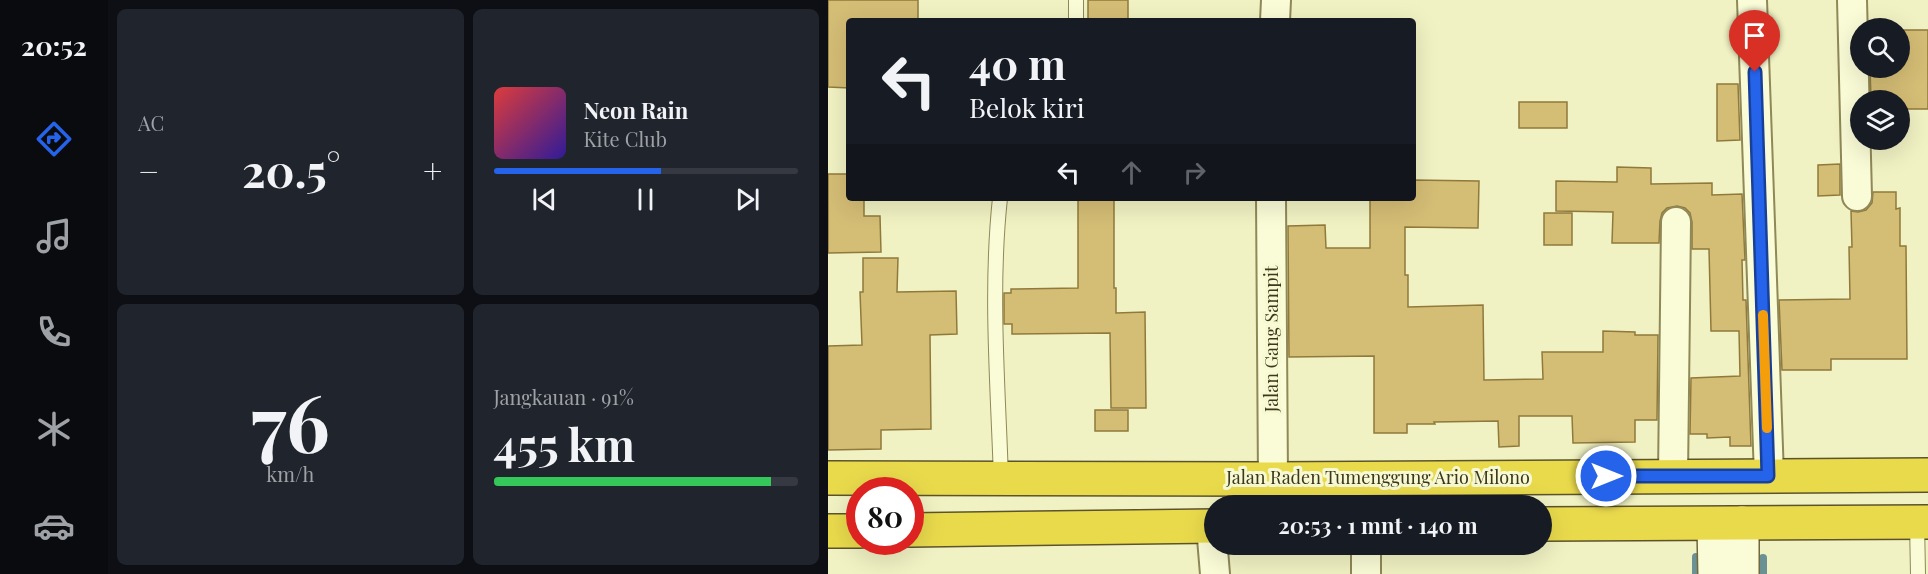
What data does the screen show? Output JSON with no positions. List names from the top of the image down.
{
  "streets": {
    "highway": ["Jalan Raden Tumenggung Ario Milono"],
    "street": ["Jalan Gang Sampit"]
  },
  "crossings": [
    ["Jalan Gang Sampit", "Jalan Raden Tumenggung Ario Milono"]
  ],
  "page": {
    "tabs": "20:52",
    "tile": [
      "AC",
      ["76", "km/h"],
      ["Jangkauan · 91%", "455 km"]
    ],
    "turn": ["40 m", "Belok kiri"],
    "song": ["Neon Rain", "Kite Club"],
    "heat": ["−", "20.5°", "+"],
    "limit": "80",
    "trip": "20:53 · 1 mnt · 140 m"
  }
}
